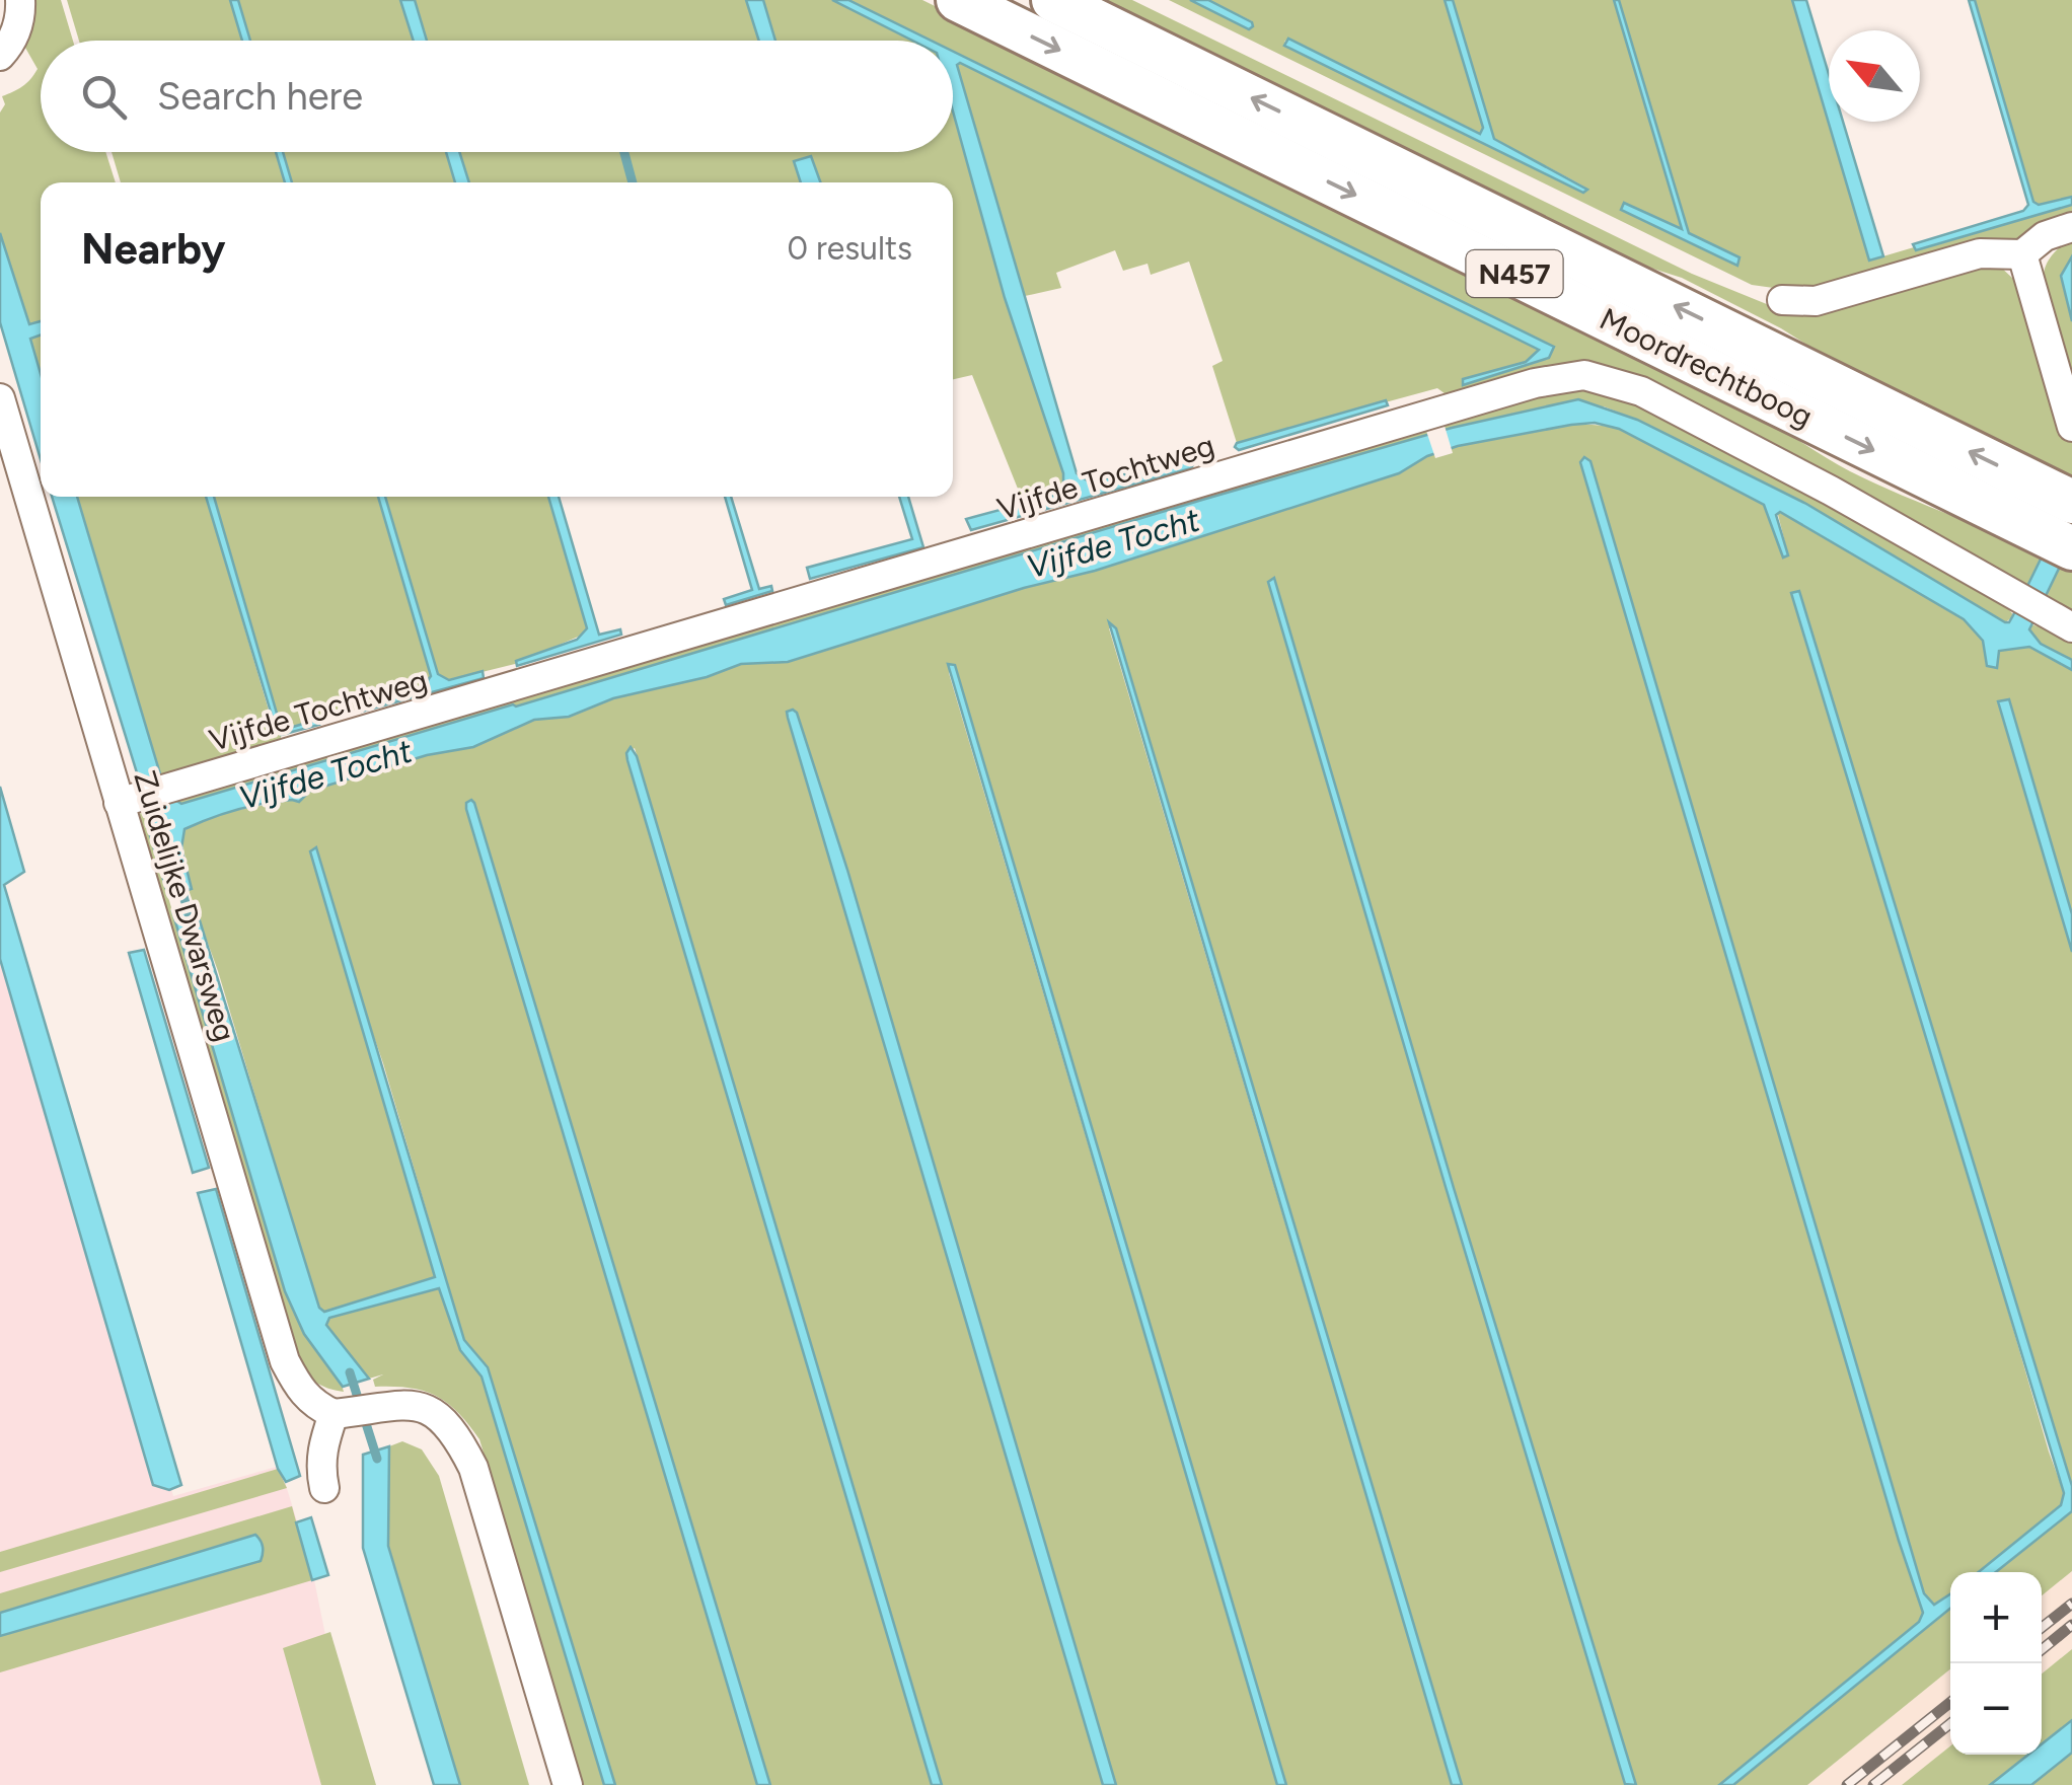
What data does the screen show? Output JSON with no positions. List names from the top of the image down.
{
  "streets": {
    "main road": ["N457", "Moordrechtboog"],
    "street": ["Vijfde Tochtweg", "Zuidelijke Dwarsweg"]
  },
  "crossings": [
    ["Vijfde Tochtweg", "Zuidelijke Dwarsweg"]
  ],
  "water": ["Vijfde Tocht"],
  "north": "top left",
  "page": {
    "search": "Search here",
    "heading": ["Nearby", "0 results"],
    "map_buttons": ["+", "−"]
  }
}
